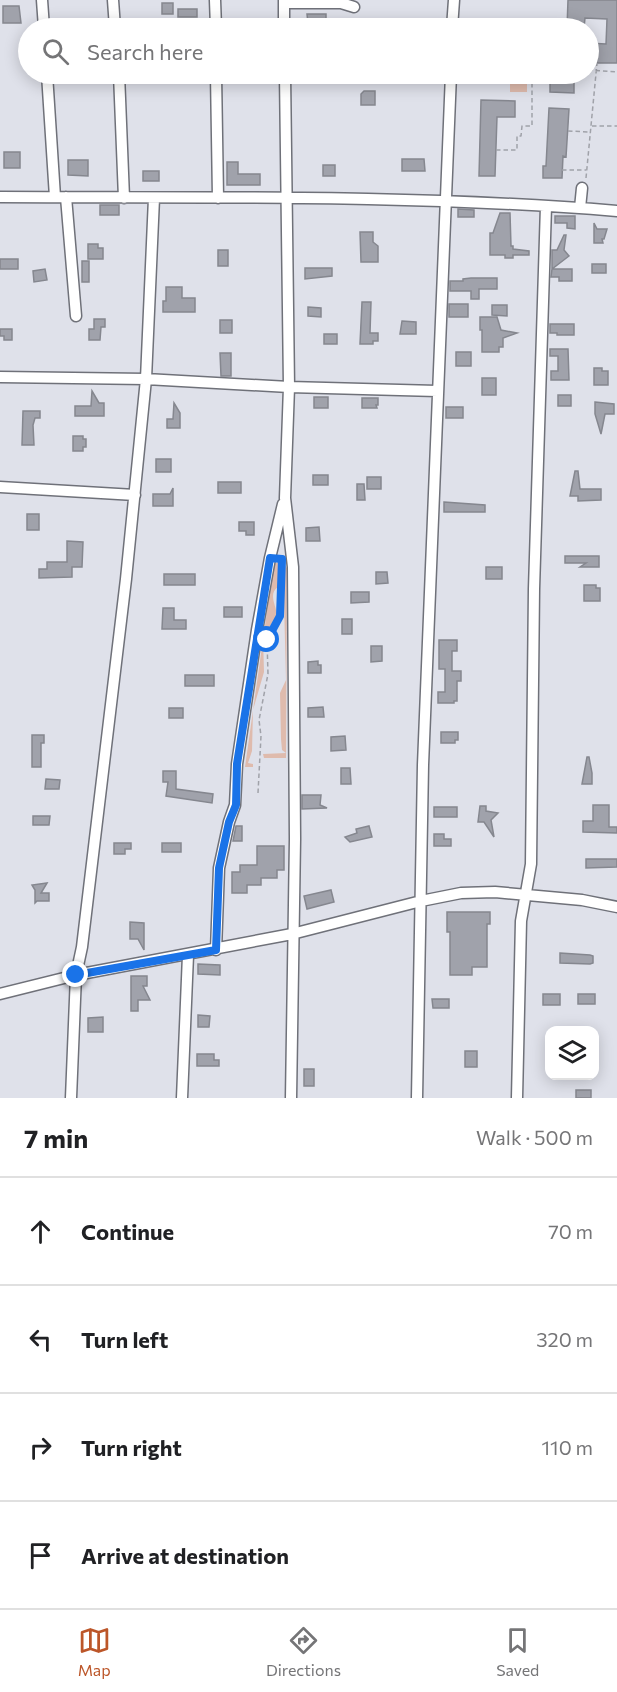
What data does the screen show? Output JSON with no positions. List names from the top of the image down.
{
  "page": {
    "search": "Search here",
    "heading": ["7 min", "Walk · 500 m"],
    "list": [
      ["Continue", "70 m"],
      ["Turn left", "320 m"],
      ["Turn right", "110 m"],
      "Arrive at destination"
    ],
    "nav": ["Map", "Directions", "Saved"]
  }
}
